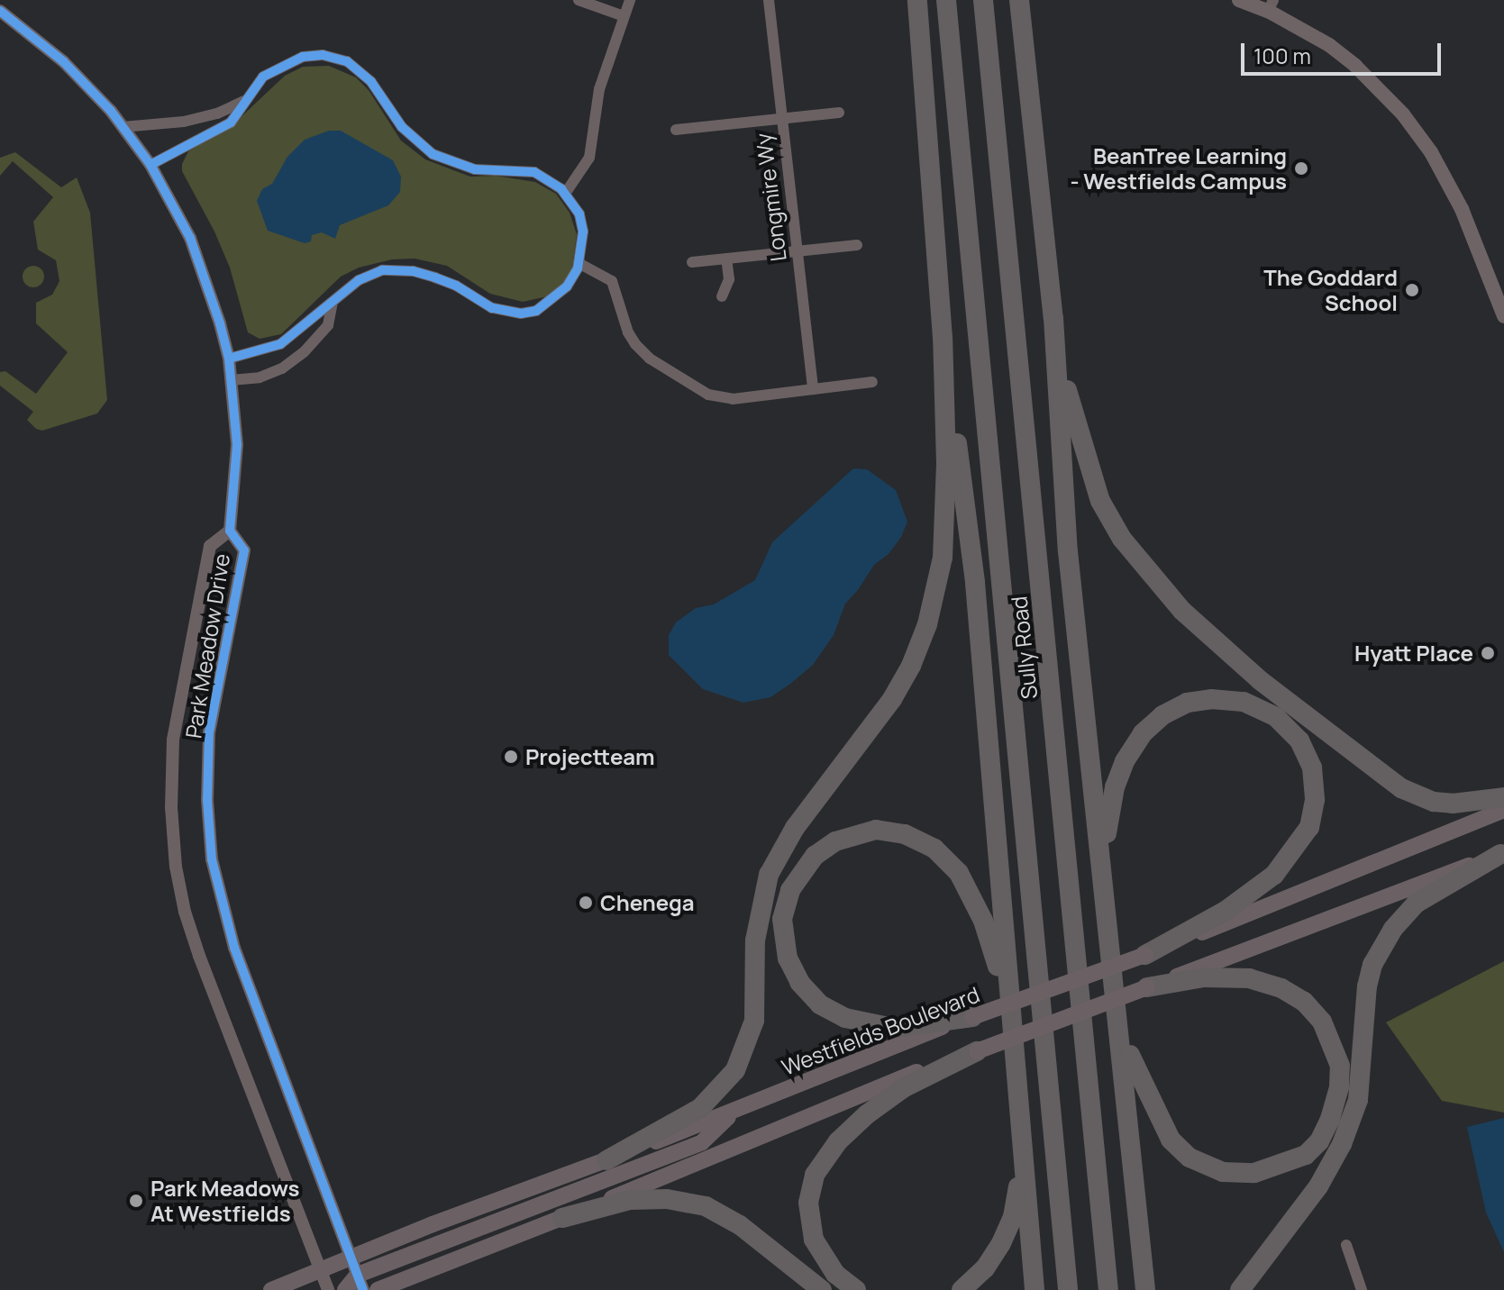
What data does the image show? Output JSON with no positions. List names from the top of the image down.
{
  "streets": {
    "highway": ["Sully Road"],
    "main road": ["Westfields Boulevard"],
    "street": ["Longmire Wy", "Park Meadow Drive"]
  },
  "crossings": [
    ["Park Meadow Drive", "Westfields Boulevard"]
  ],
  "places": [
    "BeanTree Learning - Westfields Campus",
    "The Goddard School",
    "Hyatt Place",
    "Projectteam",
    "Chenega",
    "Park Meadows At Westfields"
  ],
  "scale_bar": "100 m"
}
